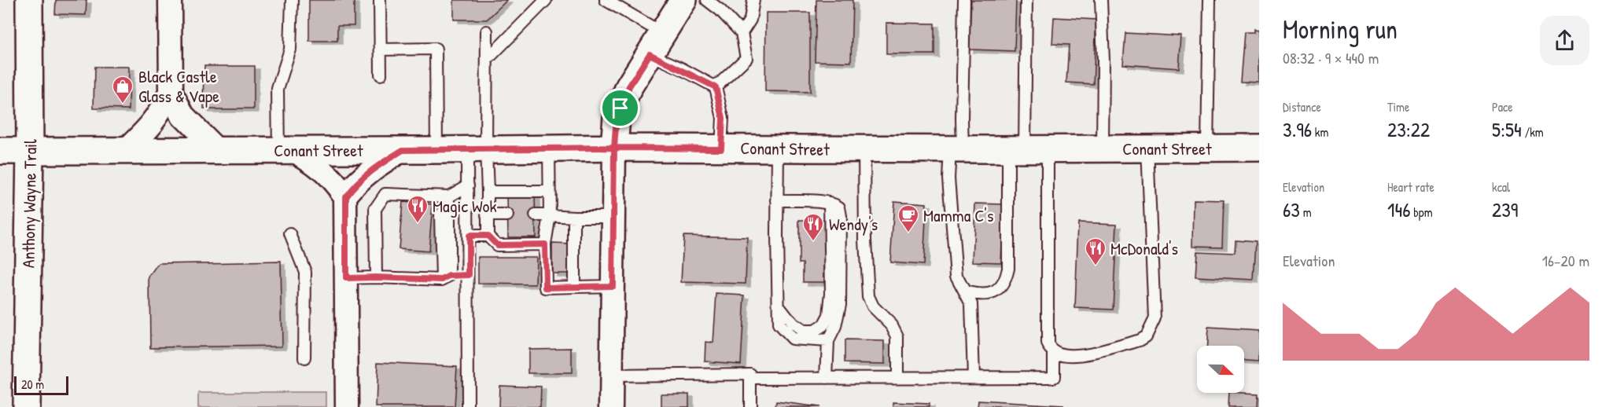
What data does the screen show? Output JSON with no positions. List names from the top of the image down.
{
  "streets": {
    "main road": ["Conant Street", "Anthony Wayne Trail"]
  },
  "crossings": [
    ["Conant Street", "Anthony Wayne Trail"]
  ],
  "places": {
    "shop": ["Black Castle Glass & Vape"],
    "restaurant": ["Magic Wok", "Wendy's", "McDonald's"],
    "cafe": ["Mamma C's"]
  },
  "scale_bar": "20 m",
  "north": "right",
  "page": {
    "heading": ["Morning run", "08:32 · 9 × 440 m"],
    "stats": [
      ["Distance", "3.96 km"],
      ["Time", "23:22"],
      ["Pace", "5:54 /km"],
      ["Elevation", "63 m"],
      ["Heart rate", "146 bpm"],
      ["kcal", "239"]
    ],
    "chart": ["Elevation", "16–20 m"],
    "scale": "20 m"
  }
}
